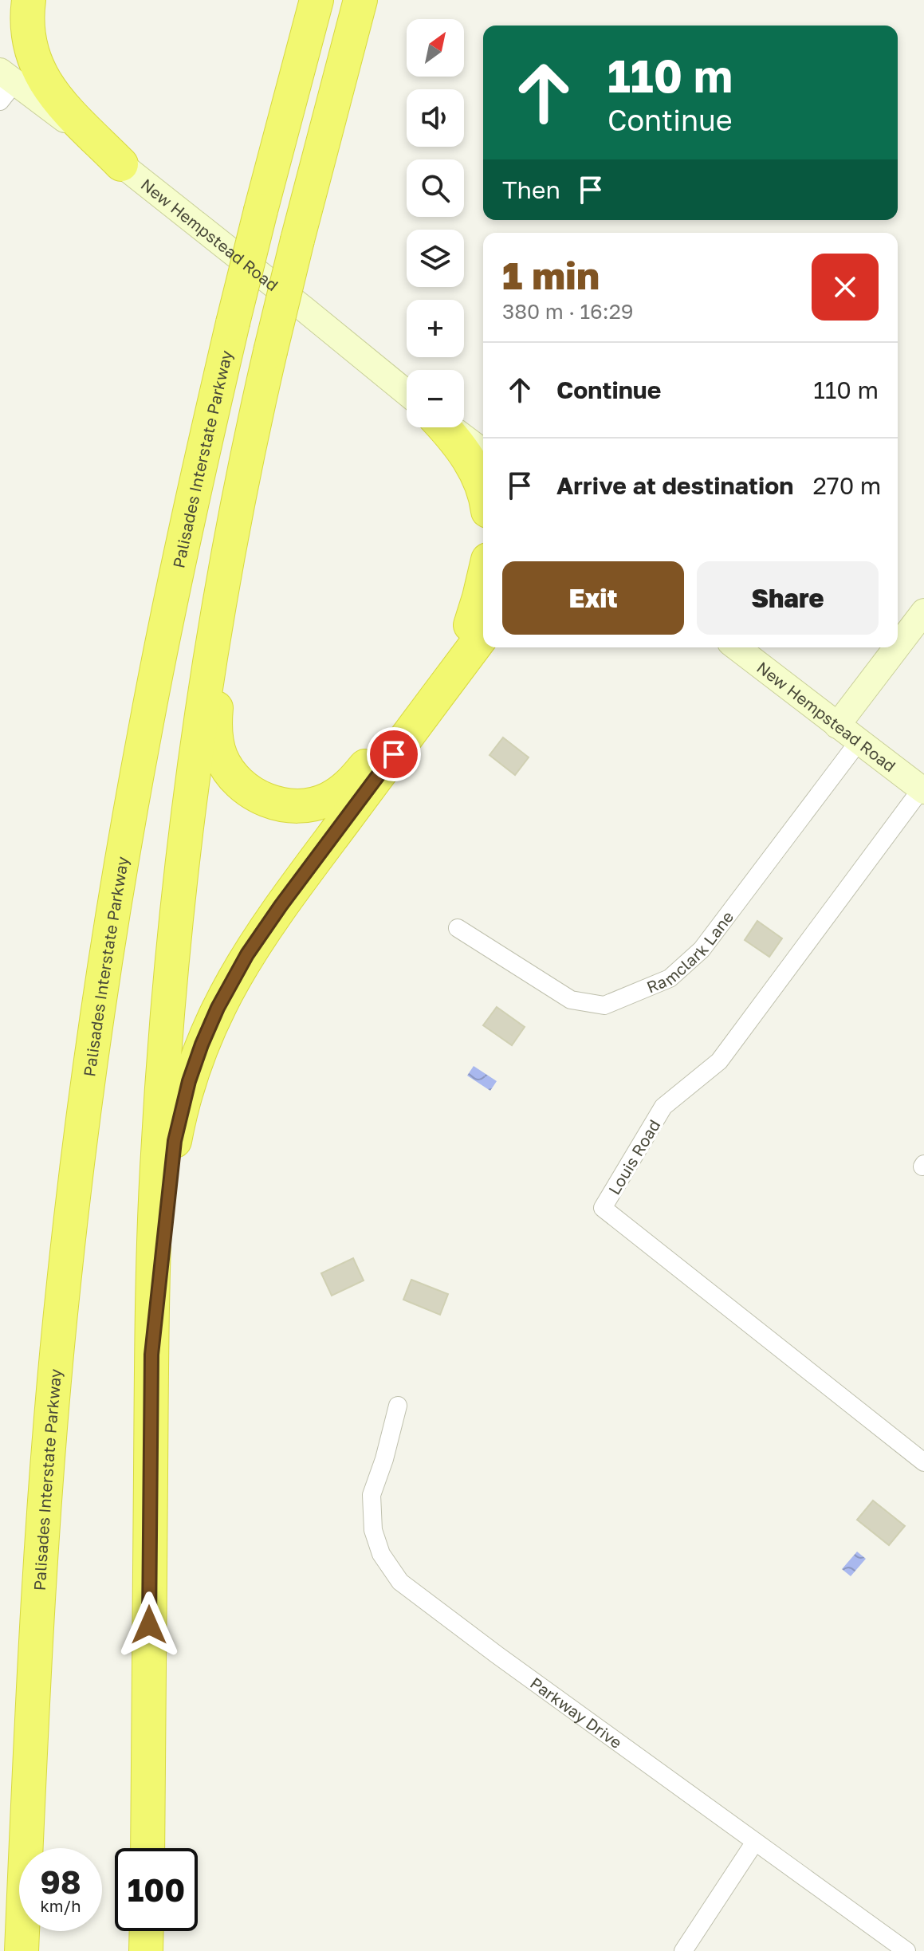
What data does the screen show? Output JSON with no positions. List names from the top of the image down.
{
  "streets": {
    "highway": ["Palisades Interstate Parkway"],
    "street": [
      "New Hempstead Road",
      "Ramclark Lane",
      "Louis Road",
      "Parkway Drive"
    ]
  },
  "crossings": [
    ["New Hempstead Road", "Ramclark Lane"],
    ["New Hempstead Road", "Louis Road"]
  ],
  "north": "top right",
  "page": {
    "map_buttons": ["+", "−"],
    "turn": ["110 m", "Continue"],
    "then": "Then",
    "heading": ["1 min", "380 m · 16:29"],
    "list": [
      {
        "name": "Continue",
        "value": "110 m"
      },
      {
        "name": "Arrive at destination",
        "value": "270 m"
      }
    ],
    "buttons": ["Exit", "Share"],
    "speed": "98 km/h",
    "limit": "100"
  }
}
